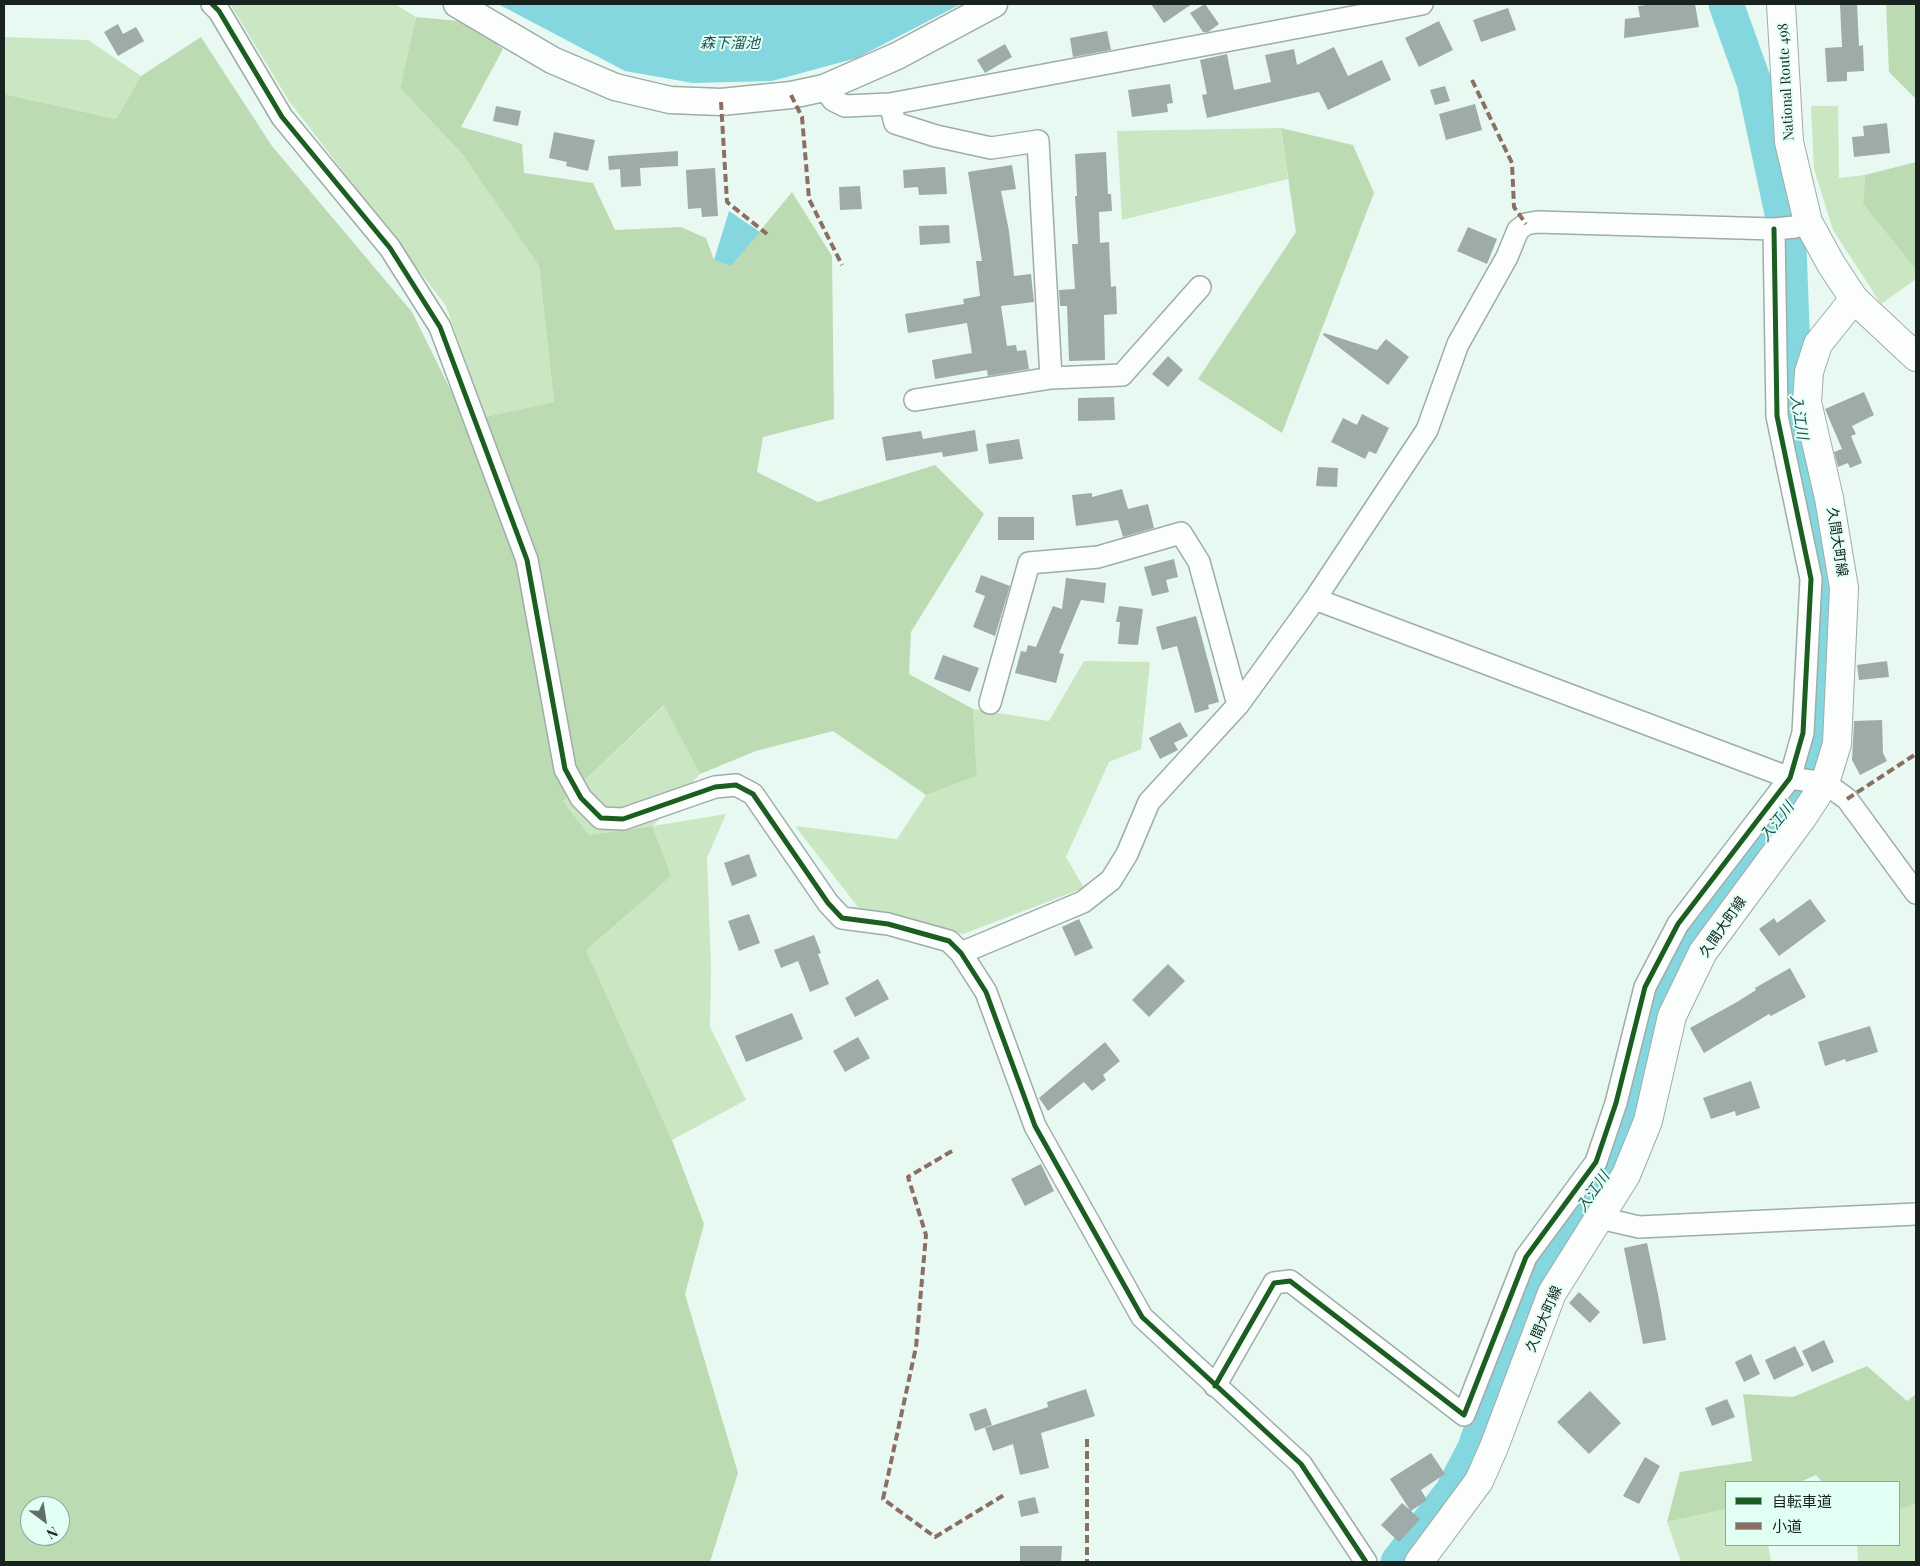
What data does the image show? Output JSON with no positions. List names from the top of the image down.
{
  "streets": {
    "main road": ["National Route 498", "久間大町線"]
  },
  "crossings": [
    ["National Route 498", "久間大町線"]
  ],
  "water": ["森下溜池", "入江川"],
  "legend": ["自転車道", "小道"],
  "north": "bottom right"
}
